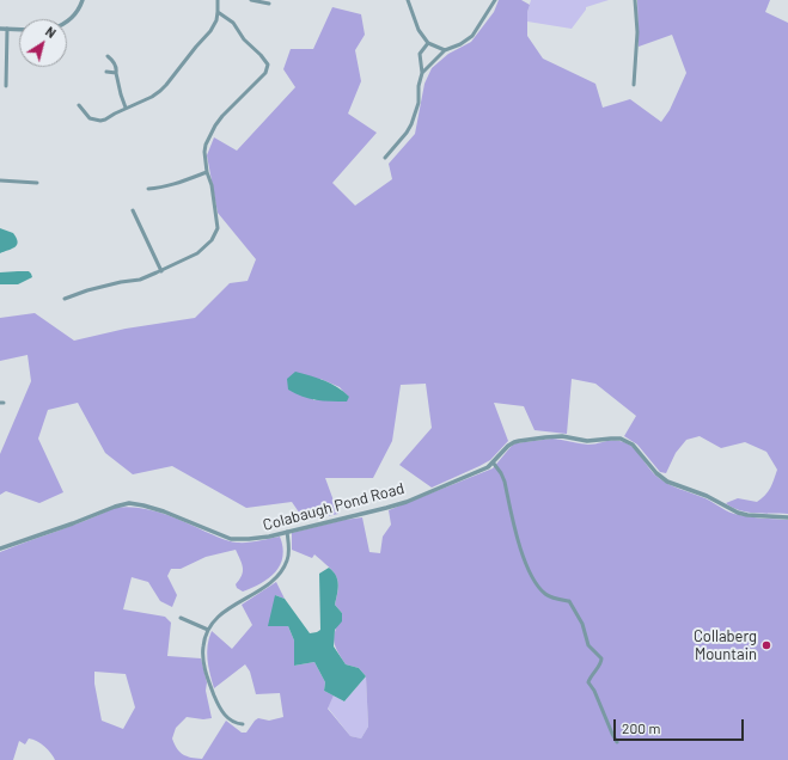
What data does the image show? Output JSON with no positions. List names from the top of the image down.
{
  "streets": {
    "street": ["Colabaugh Pond Road"]
  },
  "places": ["Collaberg Mountain"],
  "scale_bar": "200 m",
  "north": "top right"
}
